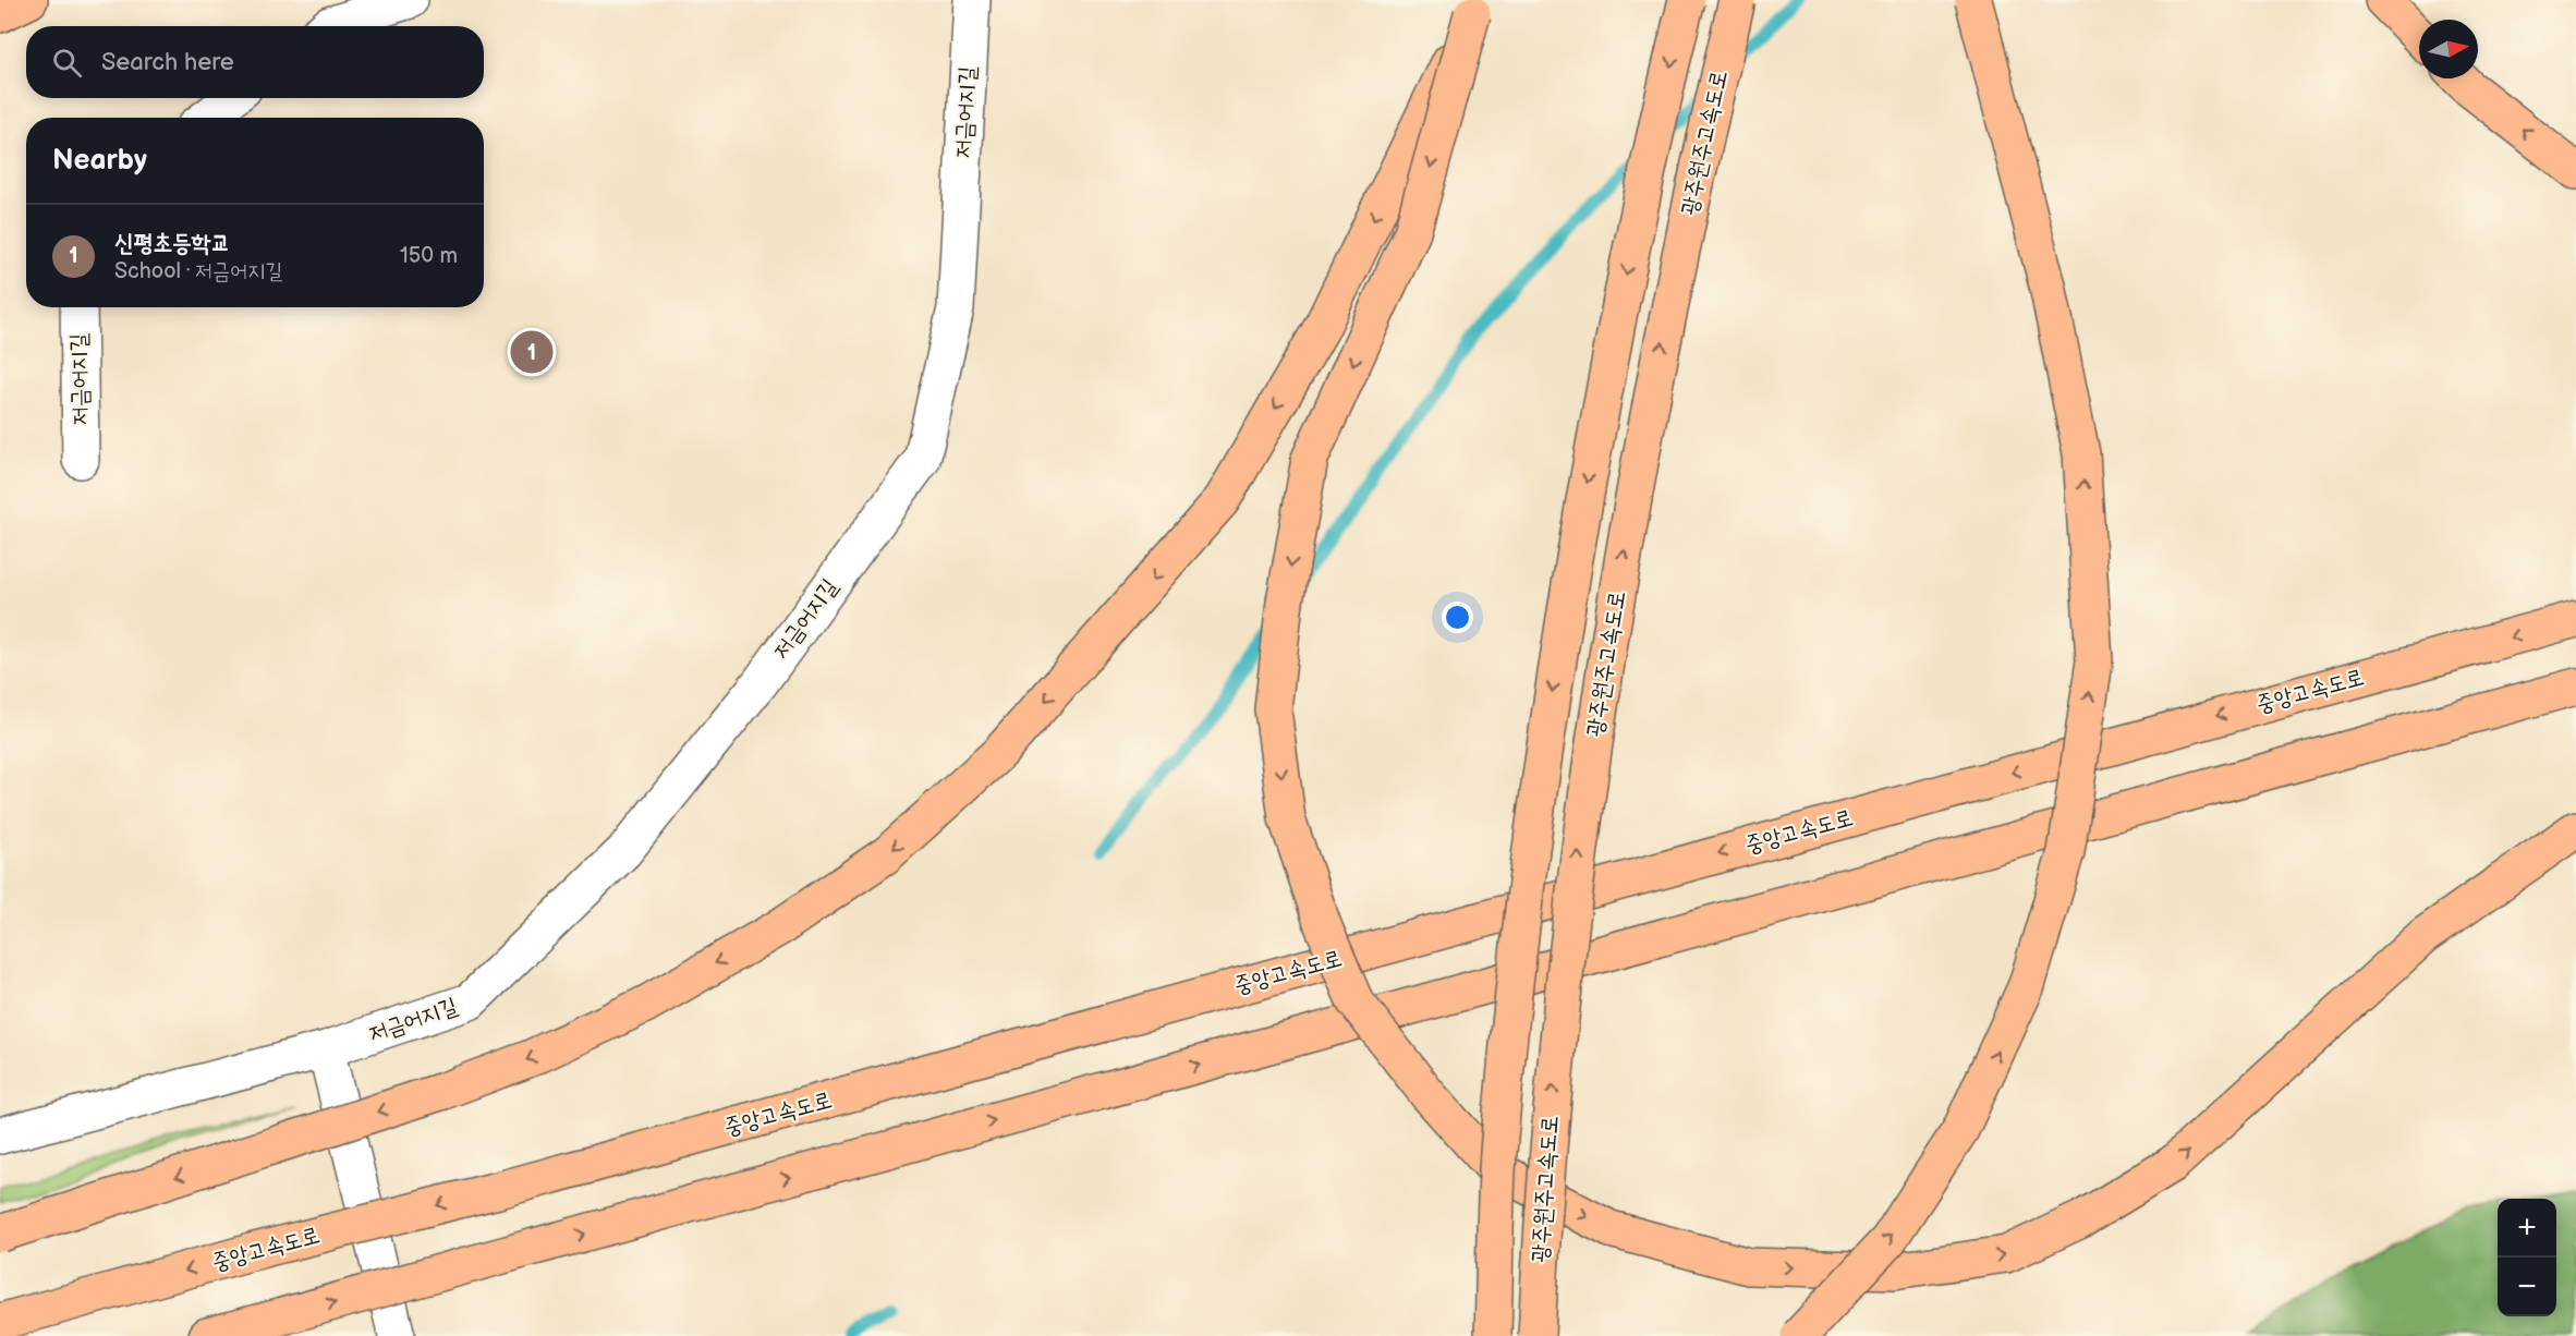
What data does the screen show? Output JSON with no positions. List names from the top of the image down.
{
  "streets": {
    "main road": ["광주원주고속도로", "중앙고속도로"],
    "street": ["저금어지길"]
  },
  "north": "right",
  "page": {
    "search": "Search here",
    "heading": "Nearby",
    "list": [
      {
        "mark": "1",
        "name": "신평초등학교",
        "note": "School · 저금어지길",
        "value": "150 m"
      }
    ],
    "pins": "1",
    "map_buttons": ["+", "−"]
  }
}
